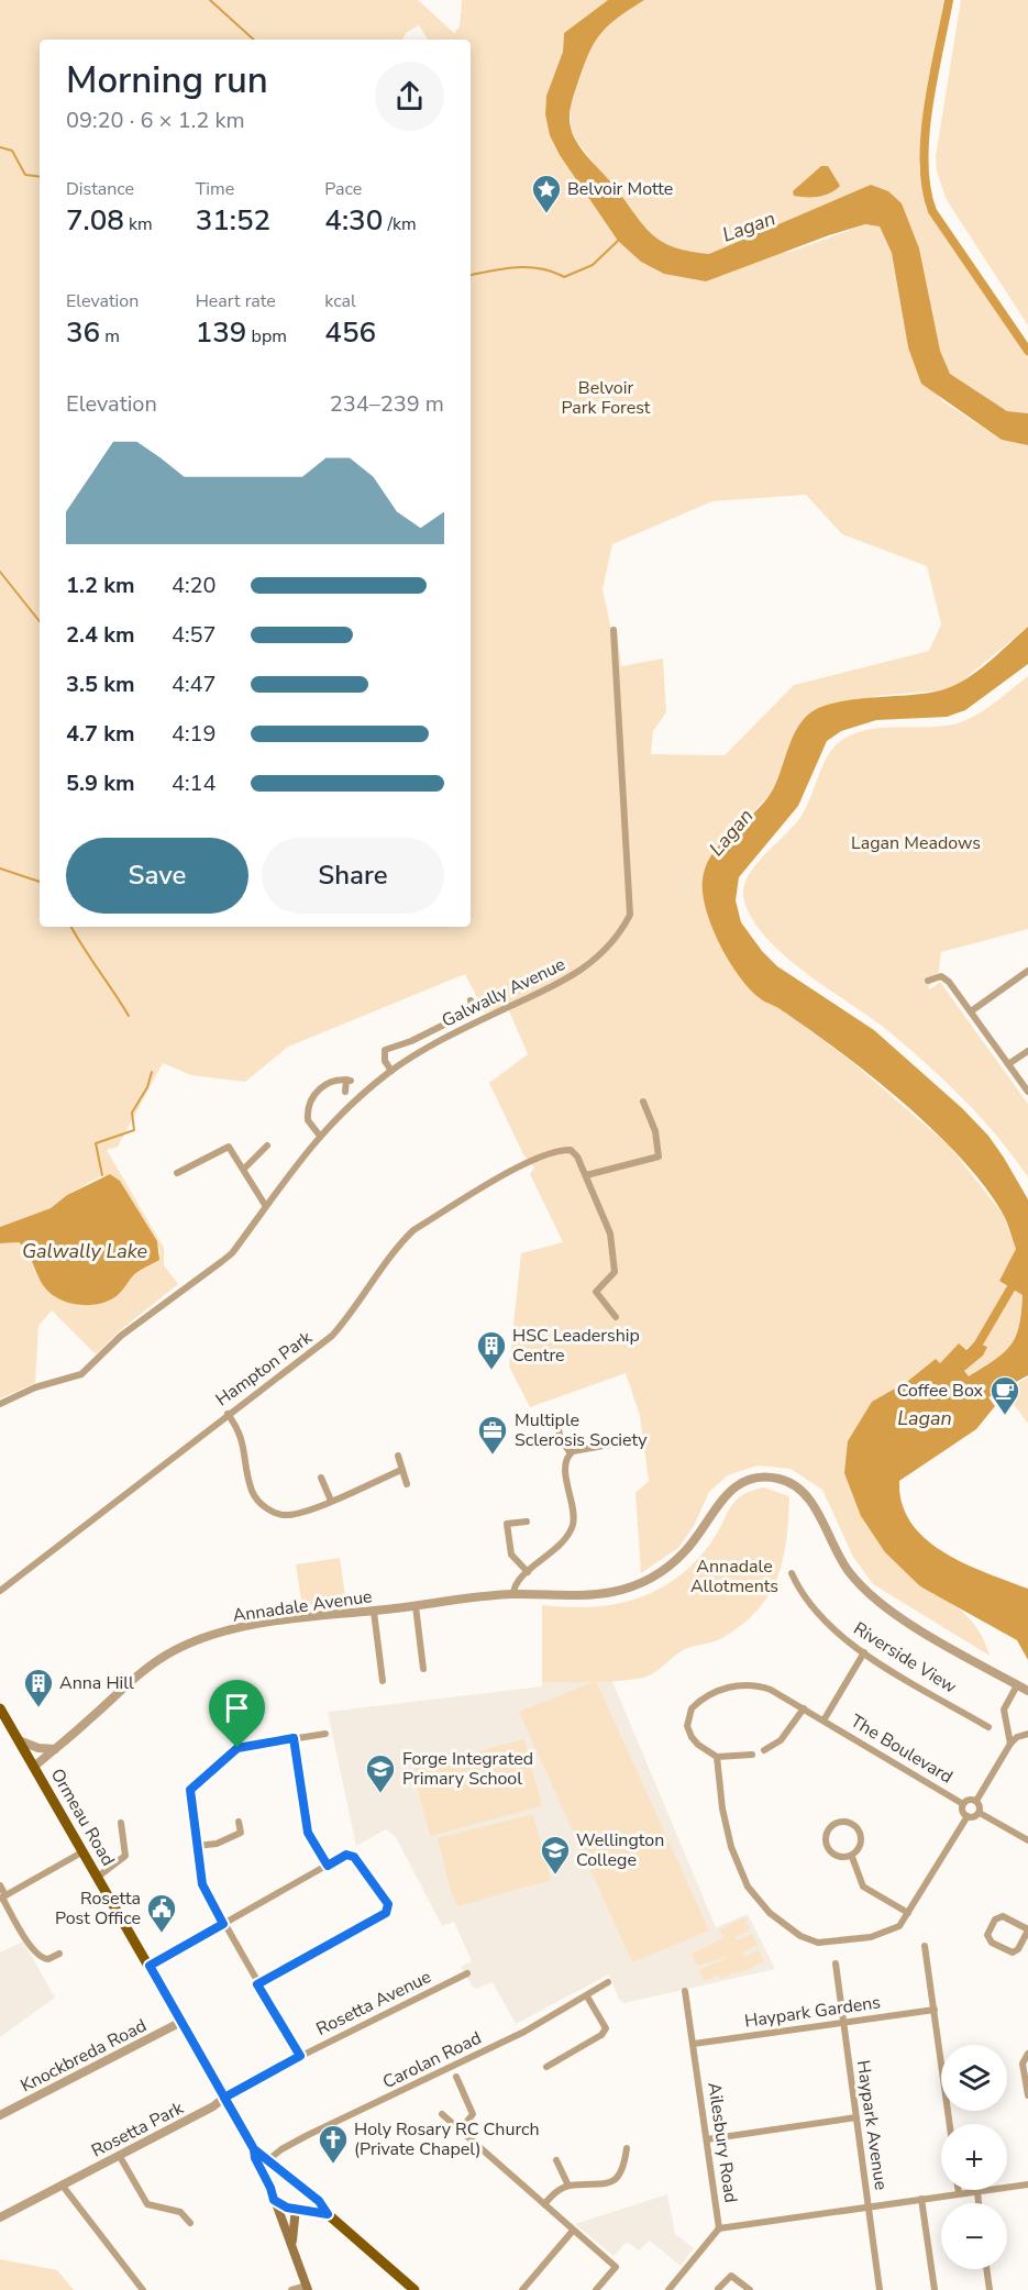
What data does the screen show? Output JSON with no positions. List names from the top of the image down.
{
  "streets": {
    "main road": ["Ormeau Road"],
    "street": [
      "Galwally Avenue",
      "Hampton Park",
      "Annadale Avenue",
      "Riverside View",
      "The Boulevard",
      "Rosetta Avenue",
      "Haypark Gardens",
      "Knockbreda Road",
      "Carolan Road",
      "Haypark Avenue",
      "Rosetta Park",
      "Ailesbury Road"
    ]
  },
  "crossings": [
    ["Annadale Avenue", "Ormeau Road"],
    ["Ormeau Road", "Rosetta Avenue"],
    ["Ormeau Road", "Knockbreda Road"],
    ["Ormeau Road", "Carolan Road"],
    ["Ormeau Road", "Rosetta Park"],
    ["Rosetta Avenue", "Rosetta Park"],
    ["Haypark Gardens", "Haypark Avenue"],
    ["Haypark Gardens", "Ailesbury Road"],
    ["Haypark Avenue", "Ailesbury Road"]
  ],
  "water": ["Lagan", "Galwally Lake"],
  "parks": ["Belvoir Park Forest", "Lagan Meadows", "Annadale Allotments"],
  "places": {
    "place": ["Belvoir Motte"],
    "building": ["HSC Leadership Centre", "Anna Hill"],
    "cafe": ["Coffee Box"],
    "office": ["Multiple Sclerosis Society"],
    "school or university": ["Forge Integrated Primary School", "Wellington College"],
    "public building": ["Rosetta Post Office"],
    "church": ["Holy Rosary RC Church (Private Chapel)"]
  },
  "page": {
    "heading": ["Morning run", "09:20 · 6 × 1.2 km"],
    "stats": [
      ["Distance", "7.08 km"],
      ["Time", "31:52"],
      ["Pace", "4:30 /km"],
      ["Elevation", "36 m"],
      ["Heart rate", "139 bpm"],
      ["kcal", "456"]
    ],
    "chart": ["Elevation", "234–239 m"],
    "list": [
      {
        "name": "1.2 km",
        "note": "4:20"
      },
      {
        "name": "2.4 km",
        "note": "4:57"
      },
      {
        "name": "3.5 km",
        "note": "4:47"
      },
      {
        "name": "4.7 km",
        "note": "4:19"
      },
      {
        "name": "5.9 km",
        "note": "4:14"
      }
    ],
    "buttons": ["Save", "Share"],
    "map_buttons": ["+", "−"]
  }
}
